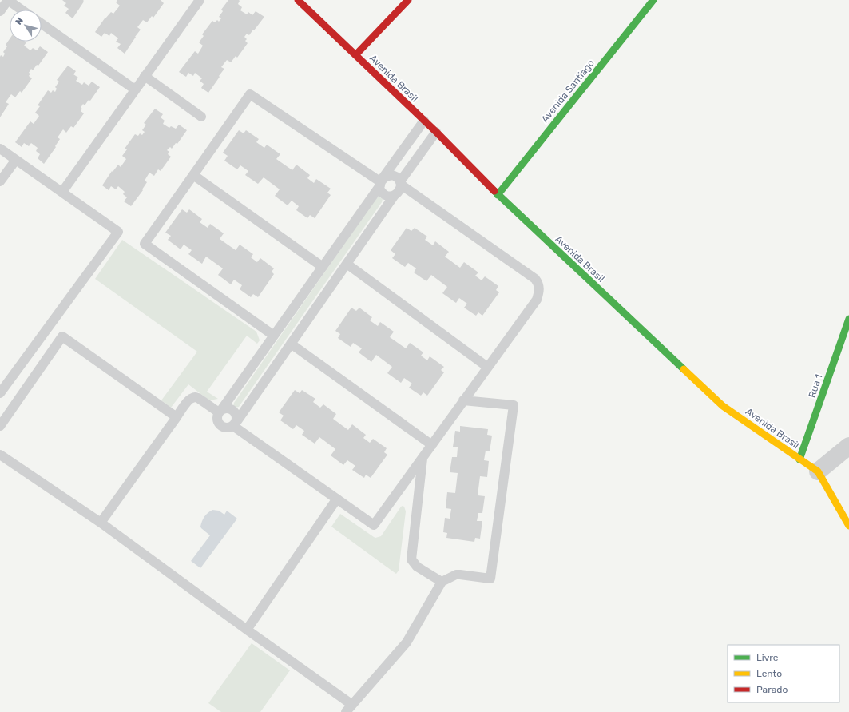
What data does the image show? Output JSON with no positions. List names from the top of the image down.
{
  "streets": {
    "street": ["Avenida Brasil", "Avenida Santiago", "Rua 1"]
  },
  "crossings": [
    ["Avenida Brasil", "Avenida Santiago"],
    ["Avenida Brasil", "Rua 1"]
  ],
  "legend": ["Livre", "Lento", "Parado"],
  "north": "top left"
}
